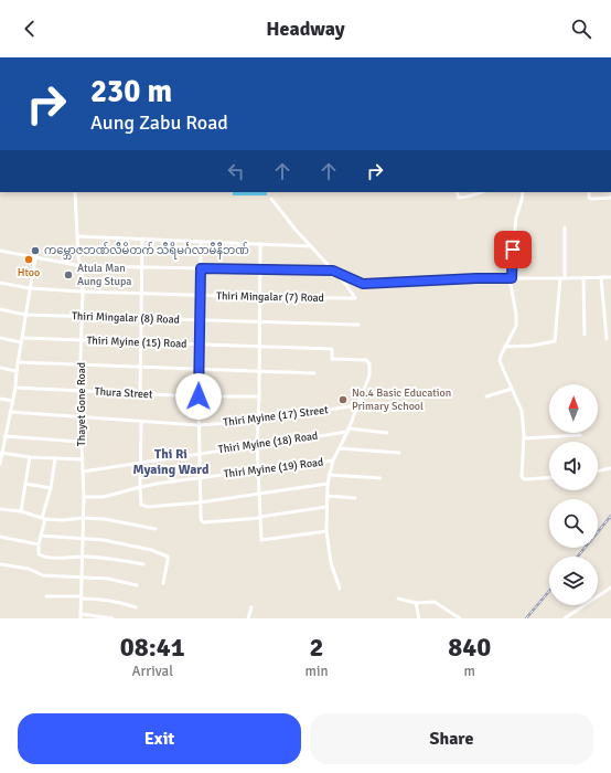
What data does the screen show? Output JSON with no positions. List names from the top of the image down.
{
  "streets": {
    "street": [
      "Thiri Mingalar (7) Road",
      "Thiri Mingalar (8) Road",
      "Thiri Myine (15) Road",
      "Thura Street",
      "Thayet Gone Road",
      "Thiri Myine (17) Street",
      "Thiri Myine (18) Road",
      "Thiri Myine (19) Road"
    ]
  },
  "crossings": [
    ["Thiri Mingalar (7) Road", "Thayet Gone Road"],
    ["Thiri Mingalar (8) Road", "Thayet Gone Road"],
    ["Thiri Myine (15) Road", "Thayet Gone Road"],
    ["Thiri Myine (15) Road", "Thiri Myine (17) Street"],
    ["Thura Street", "Thayet Gone Road"],
    ["Thayet Gone Road", "Thiri Myine (17) Street"],
    ["Thayet Gone Road", "Thiri Myine (18) Road"],
    ["Thayet Gone Road", "Thiri Myine (19) Road"]
  ],
  "districts": ["Thi Ri Myaing Ward"],
  "places": [
    "ကမ္ဘောဇဘဏ်လီမိတက် သီရိမင်္ဂလာမီနီဘဏ်",
    "Htoo",
    "Atula Man Aung Stupa",
    "No.4 Basic Education Primary School"
  ],
  "north": "top",
  "page": {
    "header": "Headway",
    "turn": ["230 m", "Aung Zabu Road"],
    "eta": [
      "08:41",
      "Arrival",
      "2",
      "min",
      "840",
      "m"
    ],
    "buttons": ["Exit", "Share"]
  }
}
